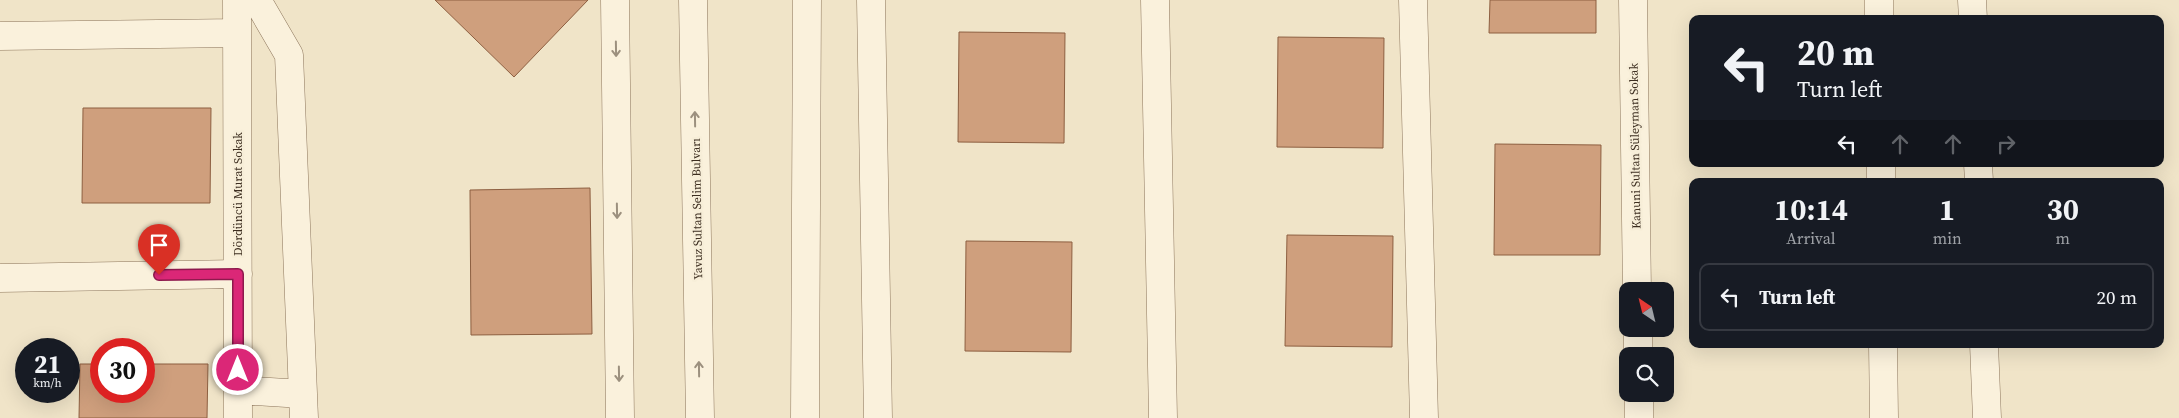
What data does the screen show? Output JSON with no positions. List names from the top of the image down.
{
  "streets": {
    "street": ["Kanuni Sultan Süleyman Sokak", "Dördüncü Murat Sokak", "Yavuz Sultan Selim Bulvarı"]
  },
  "north": "top left",
  "page": {
    "turn": ["20 m", "Turn left"],
    "eta": [
      "10:14",
      "Arrival",
      "1",
      "min",
      "30",
      "m"
    ],
    "list": [
      {
        "name": "Turn left",
        "value": "20 m"
      }
    ],
    "speed": "21 km/h",
    "limit": "30"
  }
}
